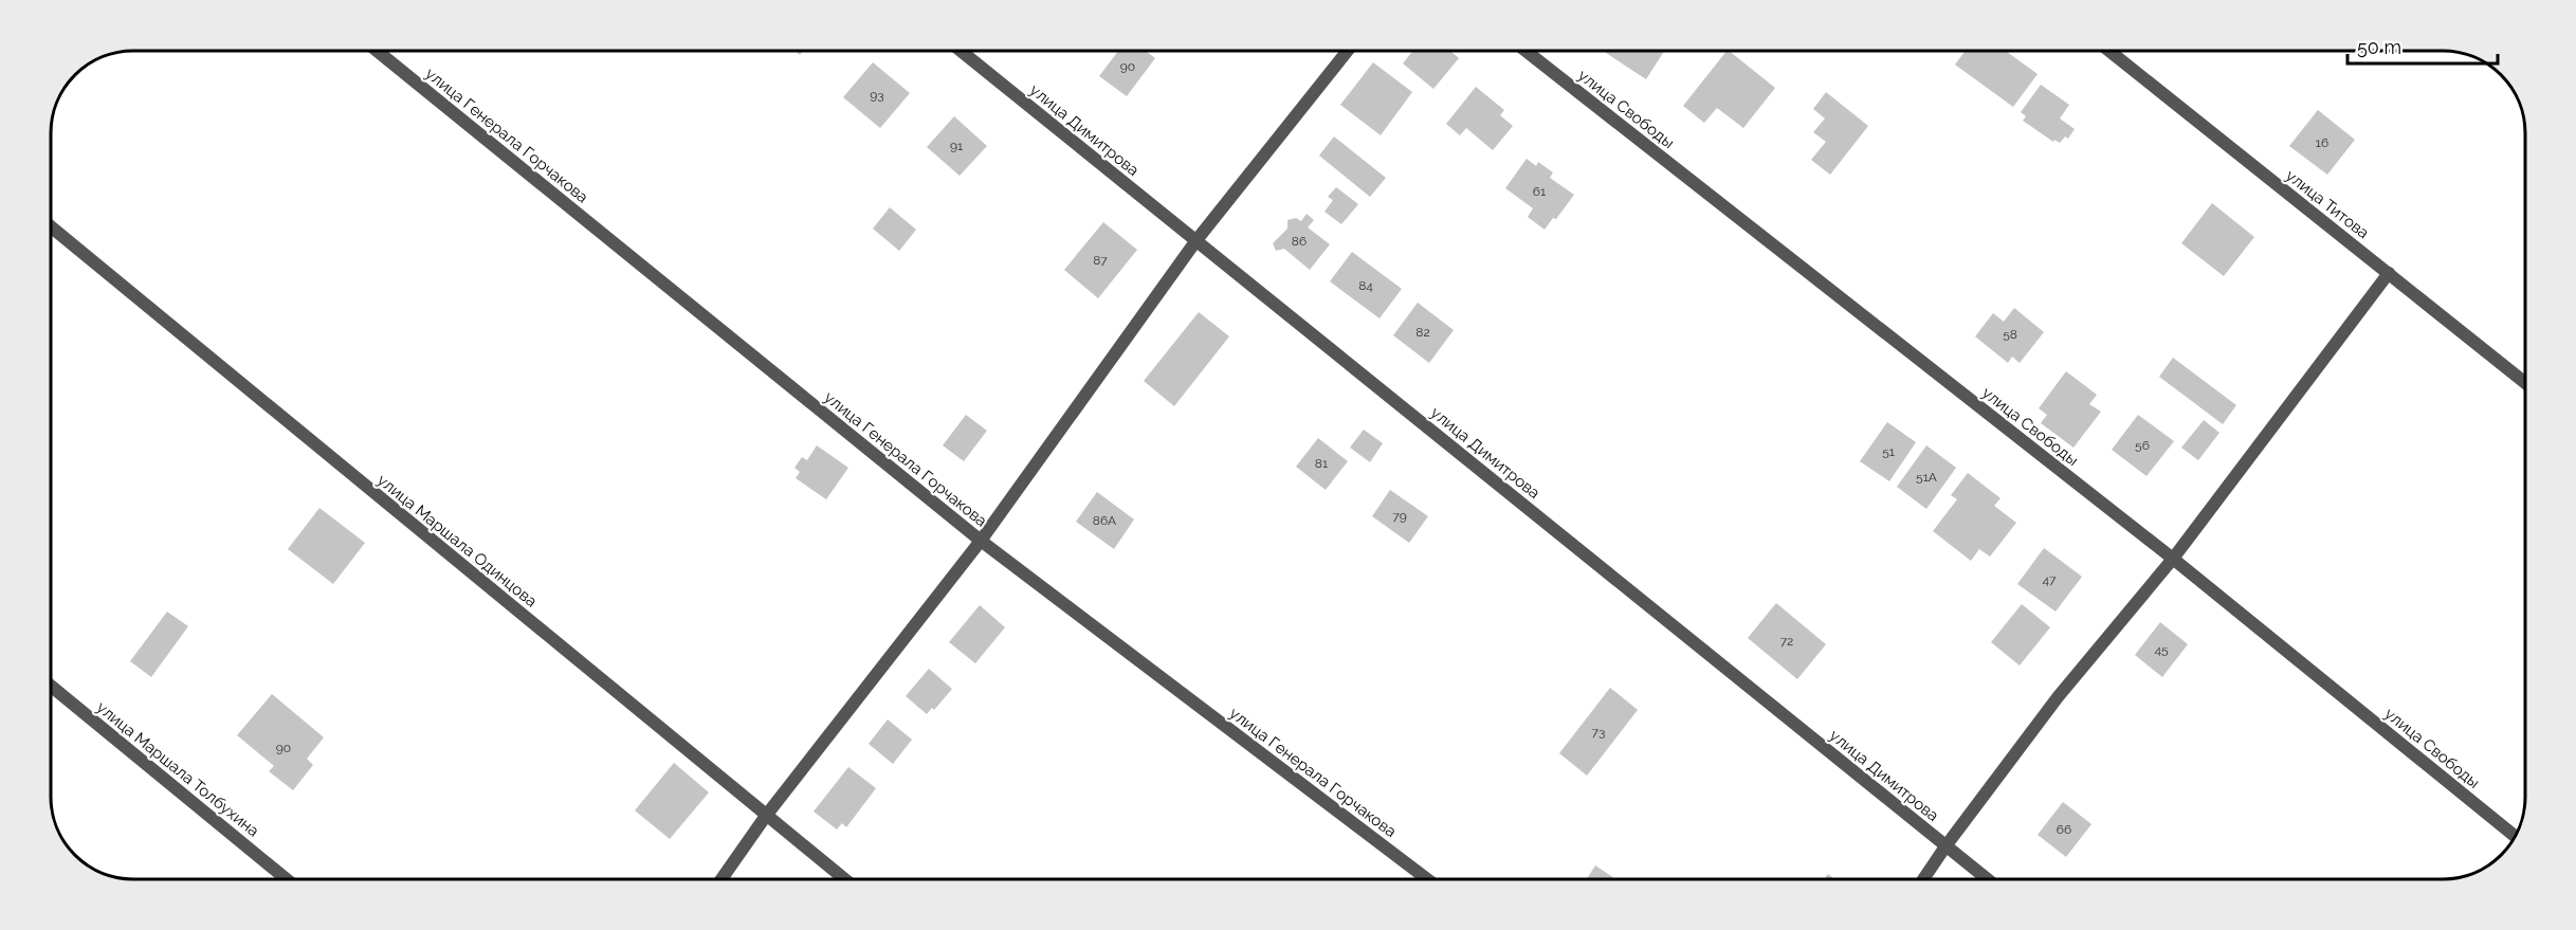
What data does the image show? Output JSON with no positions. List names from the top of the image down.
{
  "streets": {
    "street": [
      "улица Свободы",
      "улица Димитрова",
      "улица Генерала Горчакова",
      "улица Титова",
      "улица Маршала Одинцова",
      "улица Маршала Толбухина"
    ]
  },
  "house_numbers": [
    "90",
    "93",
    "16",
    "91",
    "61",
    "86",
    "87",
    "84",
    "82",
    "58",
    "56",
    "51",
    "81",
    "51А",
    "79",
    "86А",
    "47",
    "72",
    "45",
    "73",
    "90",
    "66"
  ],
  "scale_bar": "50 m"
}
